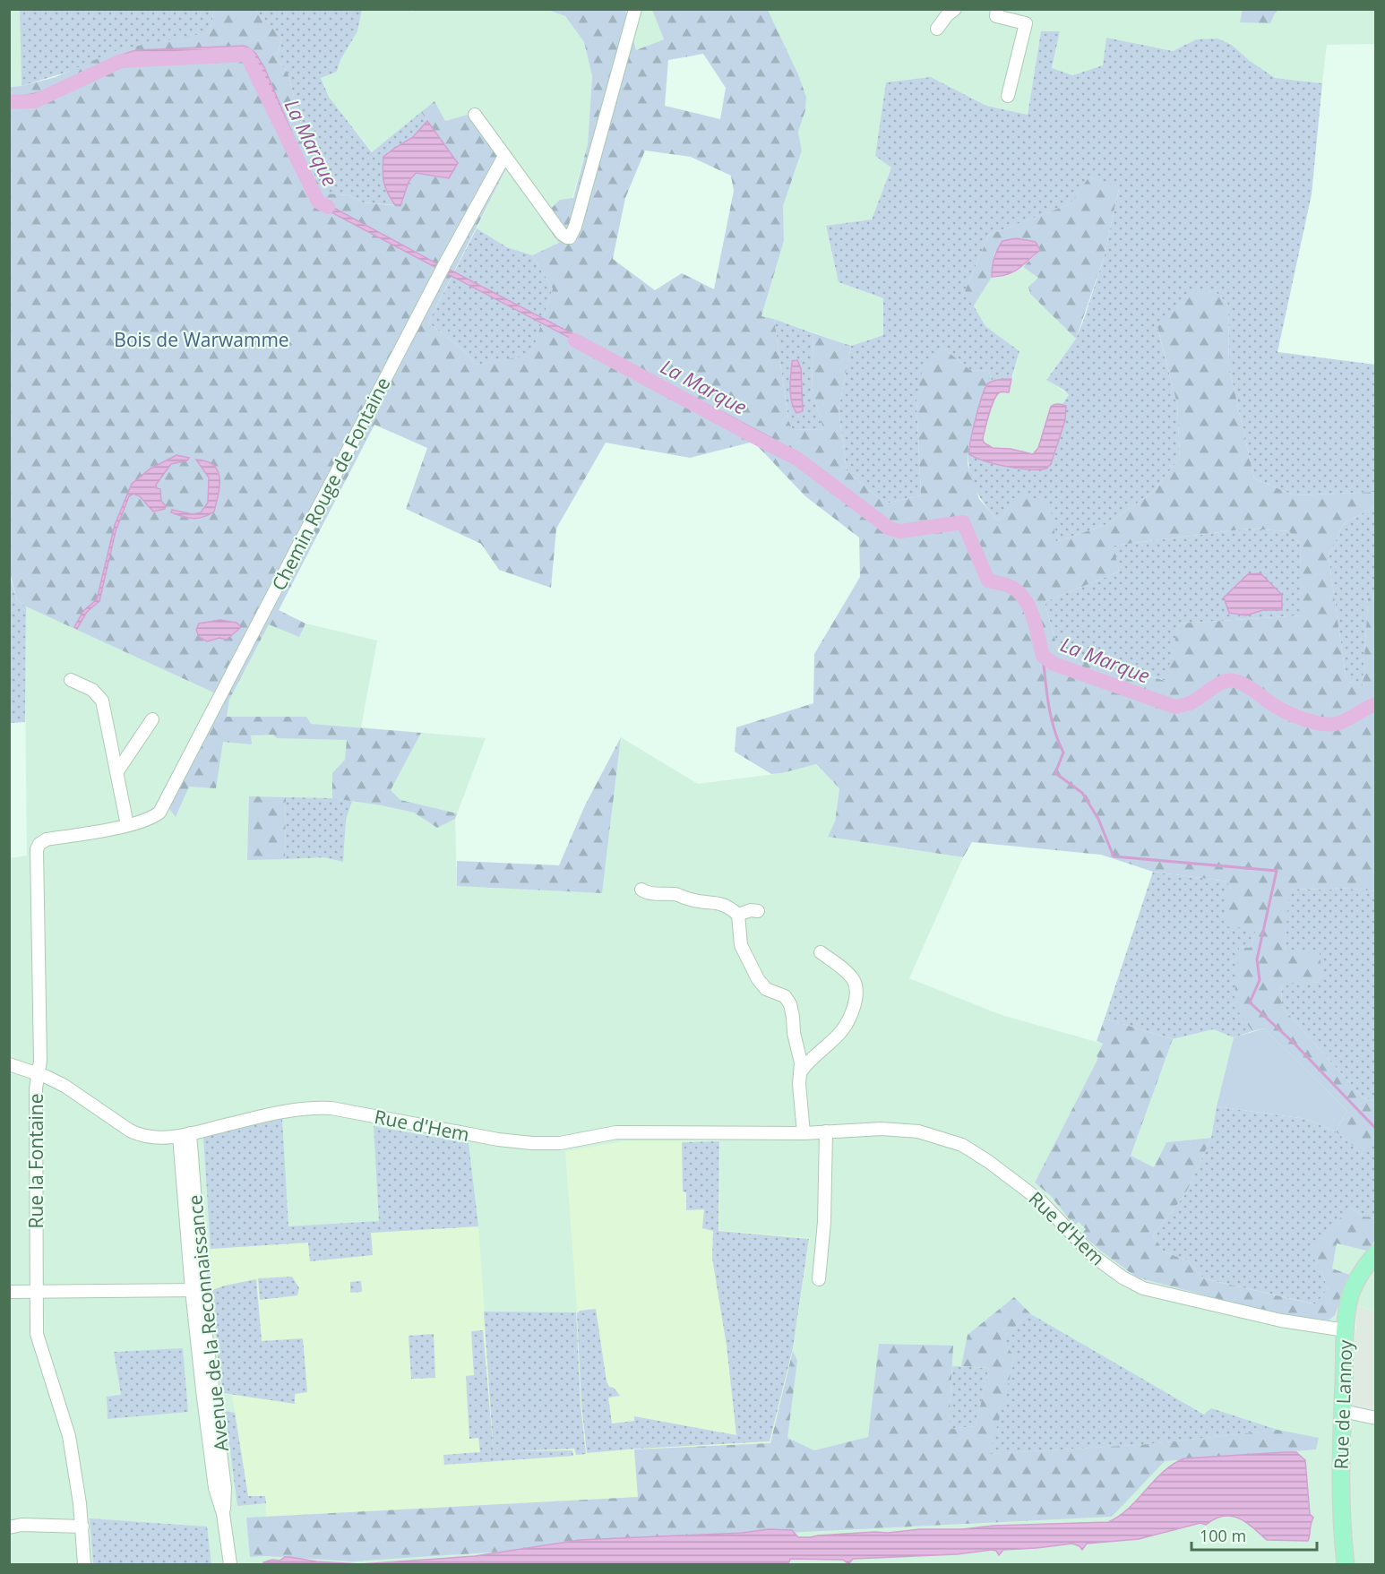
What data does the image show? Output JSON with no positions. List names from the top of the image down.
{
  "streets": {
    "main road": ["Rue de Lannoy"],
    "street": [
      "Chemin Rouge de Fontaine",
      "Rue d'Hem",
      "Rue la Fontaine",
      "Avenue de la Reconnaissance"
    ]
  },
  "crossings": [
    ["Chemin Rouge de Fontaine", "Rue la Fontaine"],
    ["Rue d'Hem", "Rue la Fontaine"],
    ["Rue d'Hem", "Avenue de la Reconnaissance"],
    ["Rue d'Hem", "Rue de Lannoy"]
  ],
  "water": ["La Marque"],
  "parks": ["Bois de Warwamme"],
  "scale_bar": "100 m"
}
